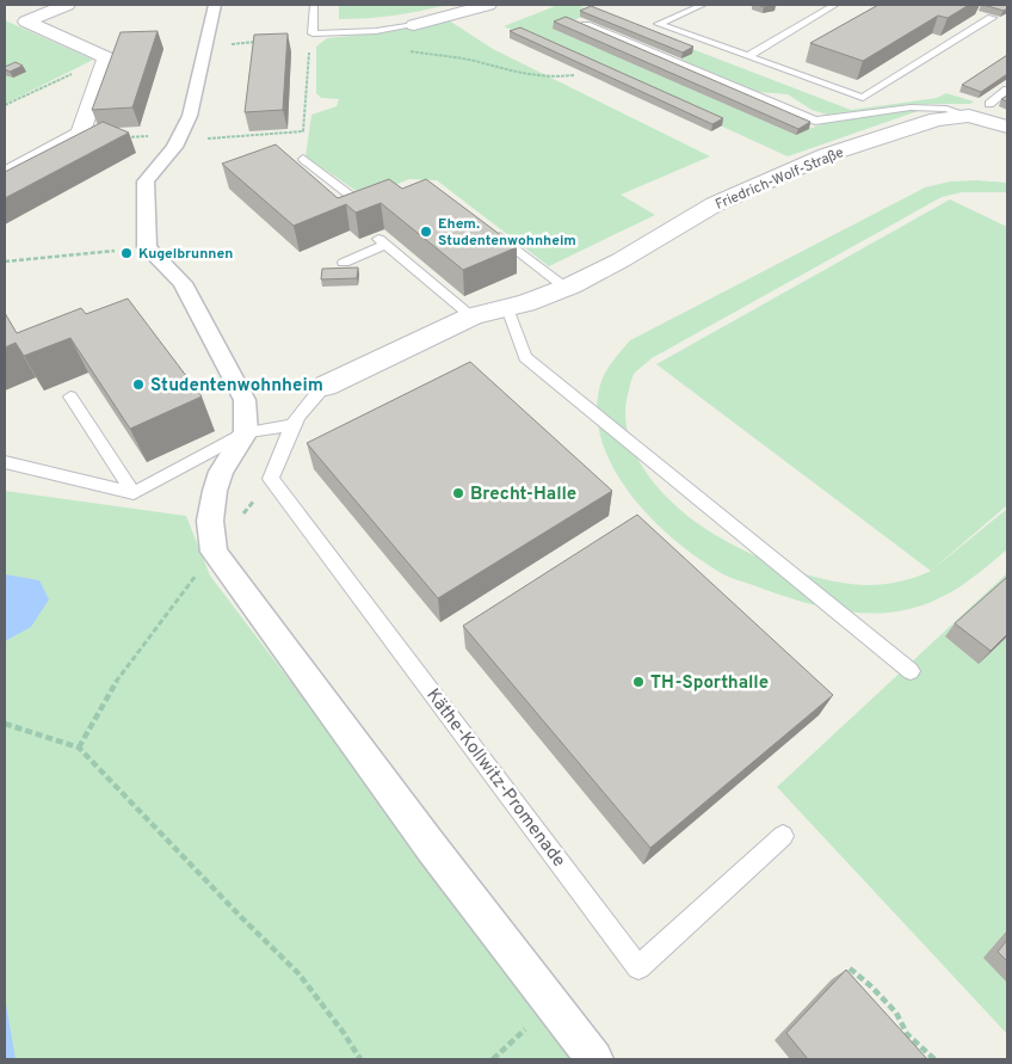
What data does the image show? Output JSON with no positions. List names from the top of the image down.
{
  "streets": {
    "street": ["Friedrich-Wolf-Straße"],
    "lane": ["Käthe-Kollwitz-Promenade"]
  },
  "places": [
    "Ehem. Studentenwohnheim",
    "Kugelbrunnen",
    "Studentenwohnheim",
    "Brecht-Halle",
    "TH-Sporthalle"
  ]
}
